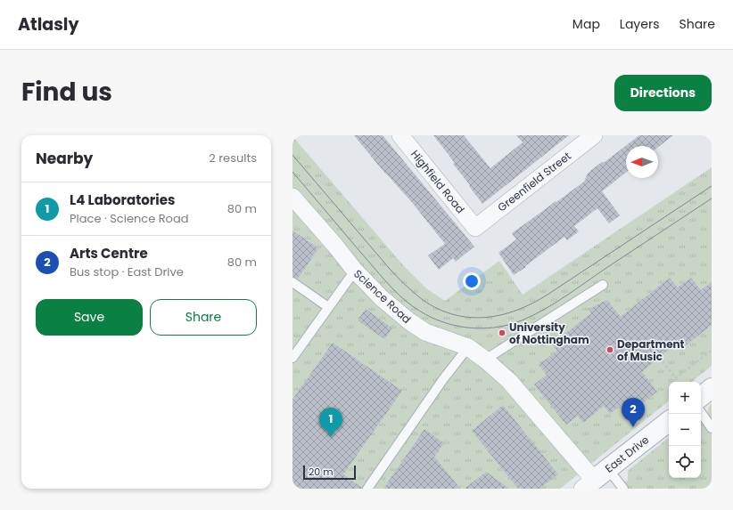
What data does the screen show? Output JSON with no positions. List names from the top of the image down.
{
  "streets": {
    "street": [
      "Highfield Road",
      "Greenfield Street",
      "Science Road",
      "East Drive"
    ]
  },
  "crossings": [
    ["Highfield Road", "Greenfield Street"],
    ["Science Road", "East Drive"]
  ],
  "places": ["University of Nottingham", "Department of Music"],
  "scale_bar": "20 m",
  "north": "left",
  "page": {
    "header": "Atlasly",
    "nav": ["Map", "Layers", "Share"],
    "title": "Find us",
    "buttons": [
      "Directions",
      ["Save", "Share"]
    ],
    "heading": ["Nearby", "2 results"],
    "list": [
      {
        "mark": "1",
        "name": "L4 Laboratories",
        "note": "Place · Science Road",
        "value": "80 m"
      },
      {
        "mark": "2",
        "name": "Arts Centre",
        "note": "Bus stop · East Drive",
        "value": "80 m"
      }
    ],
    "map_buttons": ["+", "−"],
    "pins": ["2", "1"],
    "scale": "20 m"
  }
}
